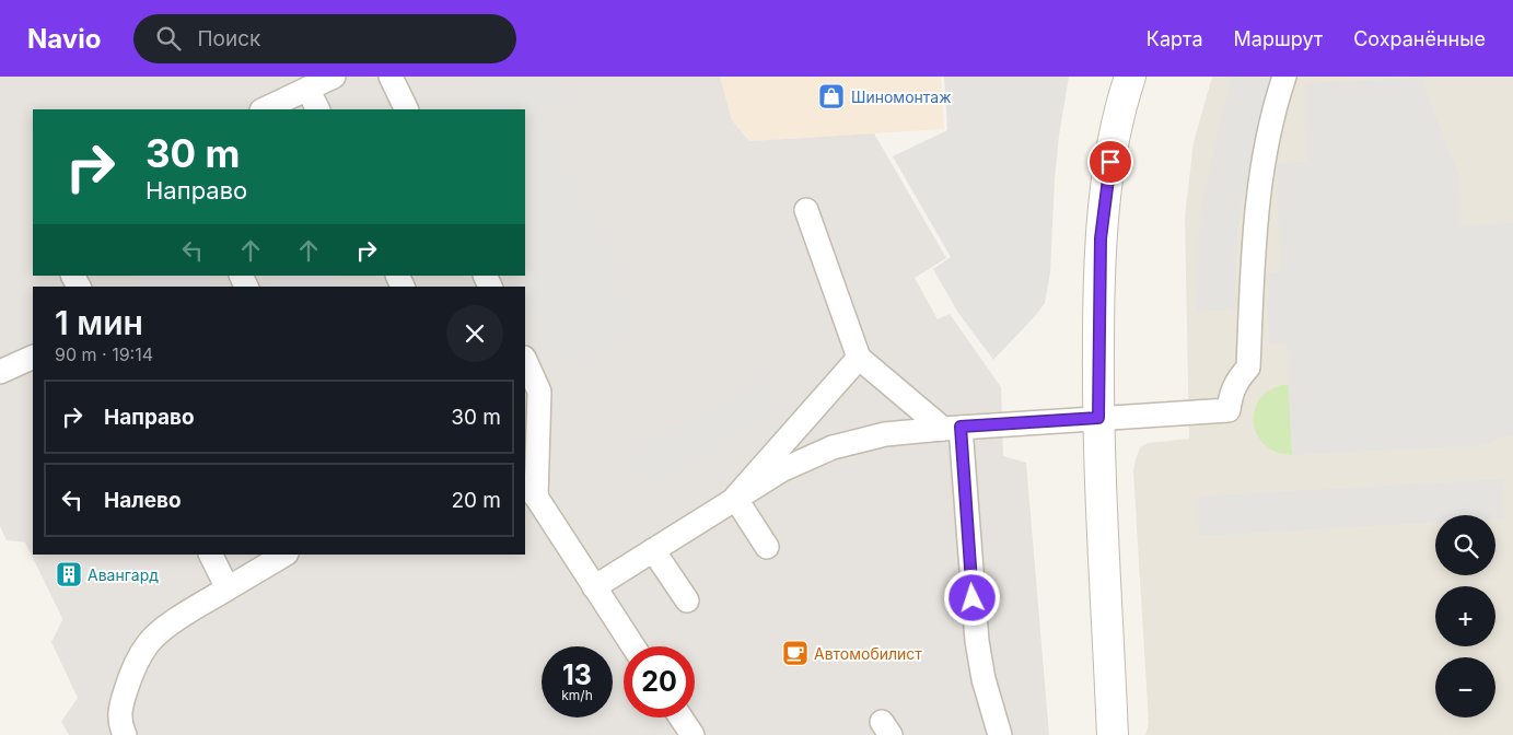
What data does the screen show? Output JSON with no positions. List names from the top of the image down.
{
  "places": {
    "shop": ["Шиномонтаж"],
    "building": ["Авангард"],
    "cafe": ["Автомобилист"]
  },
  "page": {
    "header": "Navio",
    "search": "Поиск",
    "nav": ["Карта", "Маршрут", "Сохранённые"],
    "turn": ["30 m", "Направо"],
    "heading": ["1 мин", "90 m · 19:14"],
    "list": [
      {
        "name": "Направо",
        "value": "30 m"
      },
      {
        "name": "Налево",
        "value": "20 m"
      }
    ],
    "map_buttons": ["+", "−"],
    "speed": "13 km/h",
    "limit": "20"
  }
}
